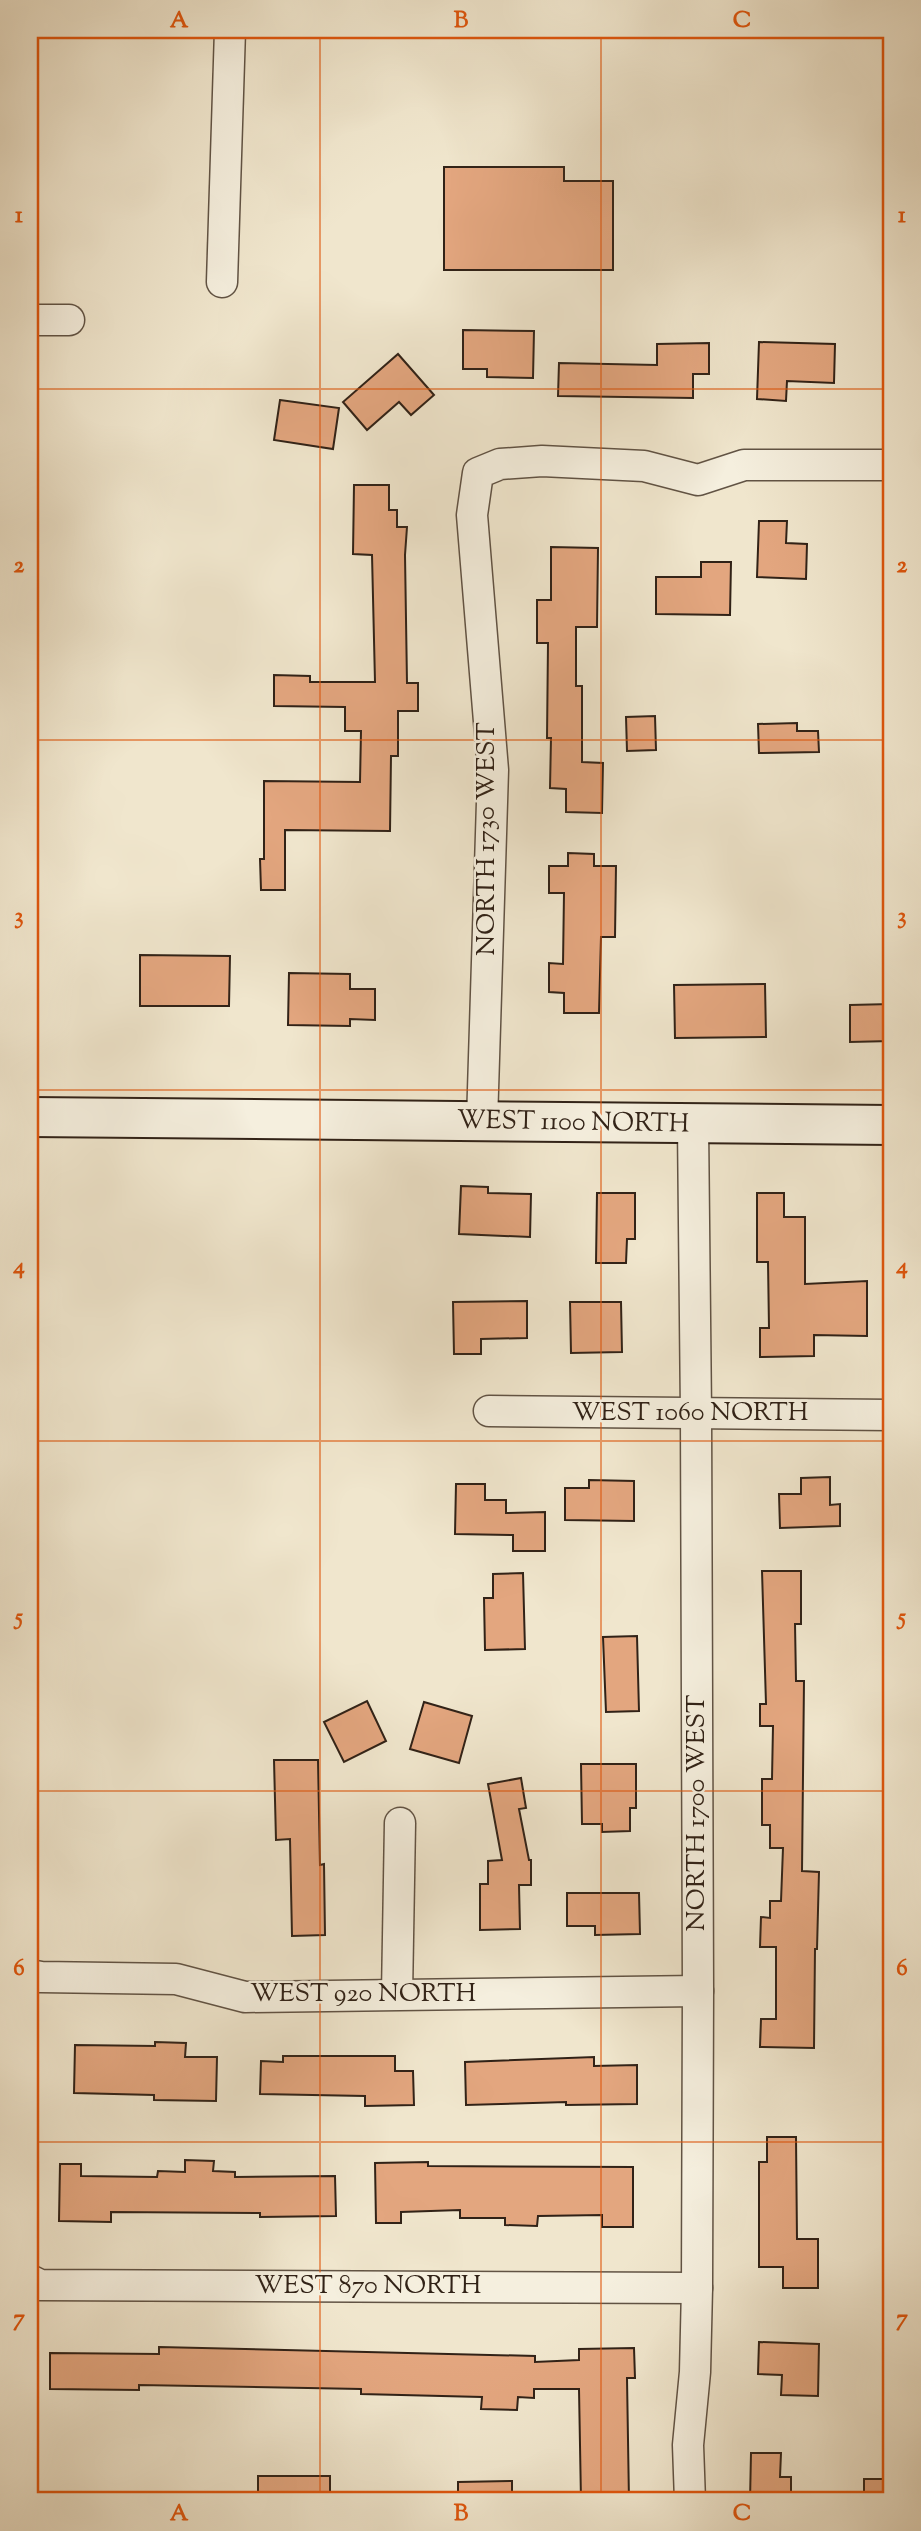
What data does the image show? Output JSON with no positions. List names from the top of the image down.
{
  "streets": {
    "main road": ["WEST 1100 NORTH"],
    "street": [
      "NORTH 1730 WEST",
      "WEST 1060 NORTH",
      "NORTH 1700 WEST",
      "WEST 920 NORTH",
      "WEST 870 NORTH"
    ]
  },
  "crossings": [
    ["NORTH 1730 WEST", "WEST 1100 NORTH"],
    ["WEST 1100 NORTH", "NORTH 1700 WEST"],
    ["WEST 1060 NORTH", "NORTH 1700 WEST"],
    ["NORTH 1700 WEST", "WEST 920 NORTH"],
    ["NORTH 1700 WEST", "WEST 870 NORTH"]
  ],
  "grid": {
    "columns": ["A", "B", "C"],
    "rows": [
      "1",
      "2",
      "3",
      "4",
      "5",
      "6",
      "7"
    ]
  }
}
